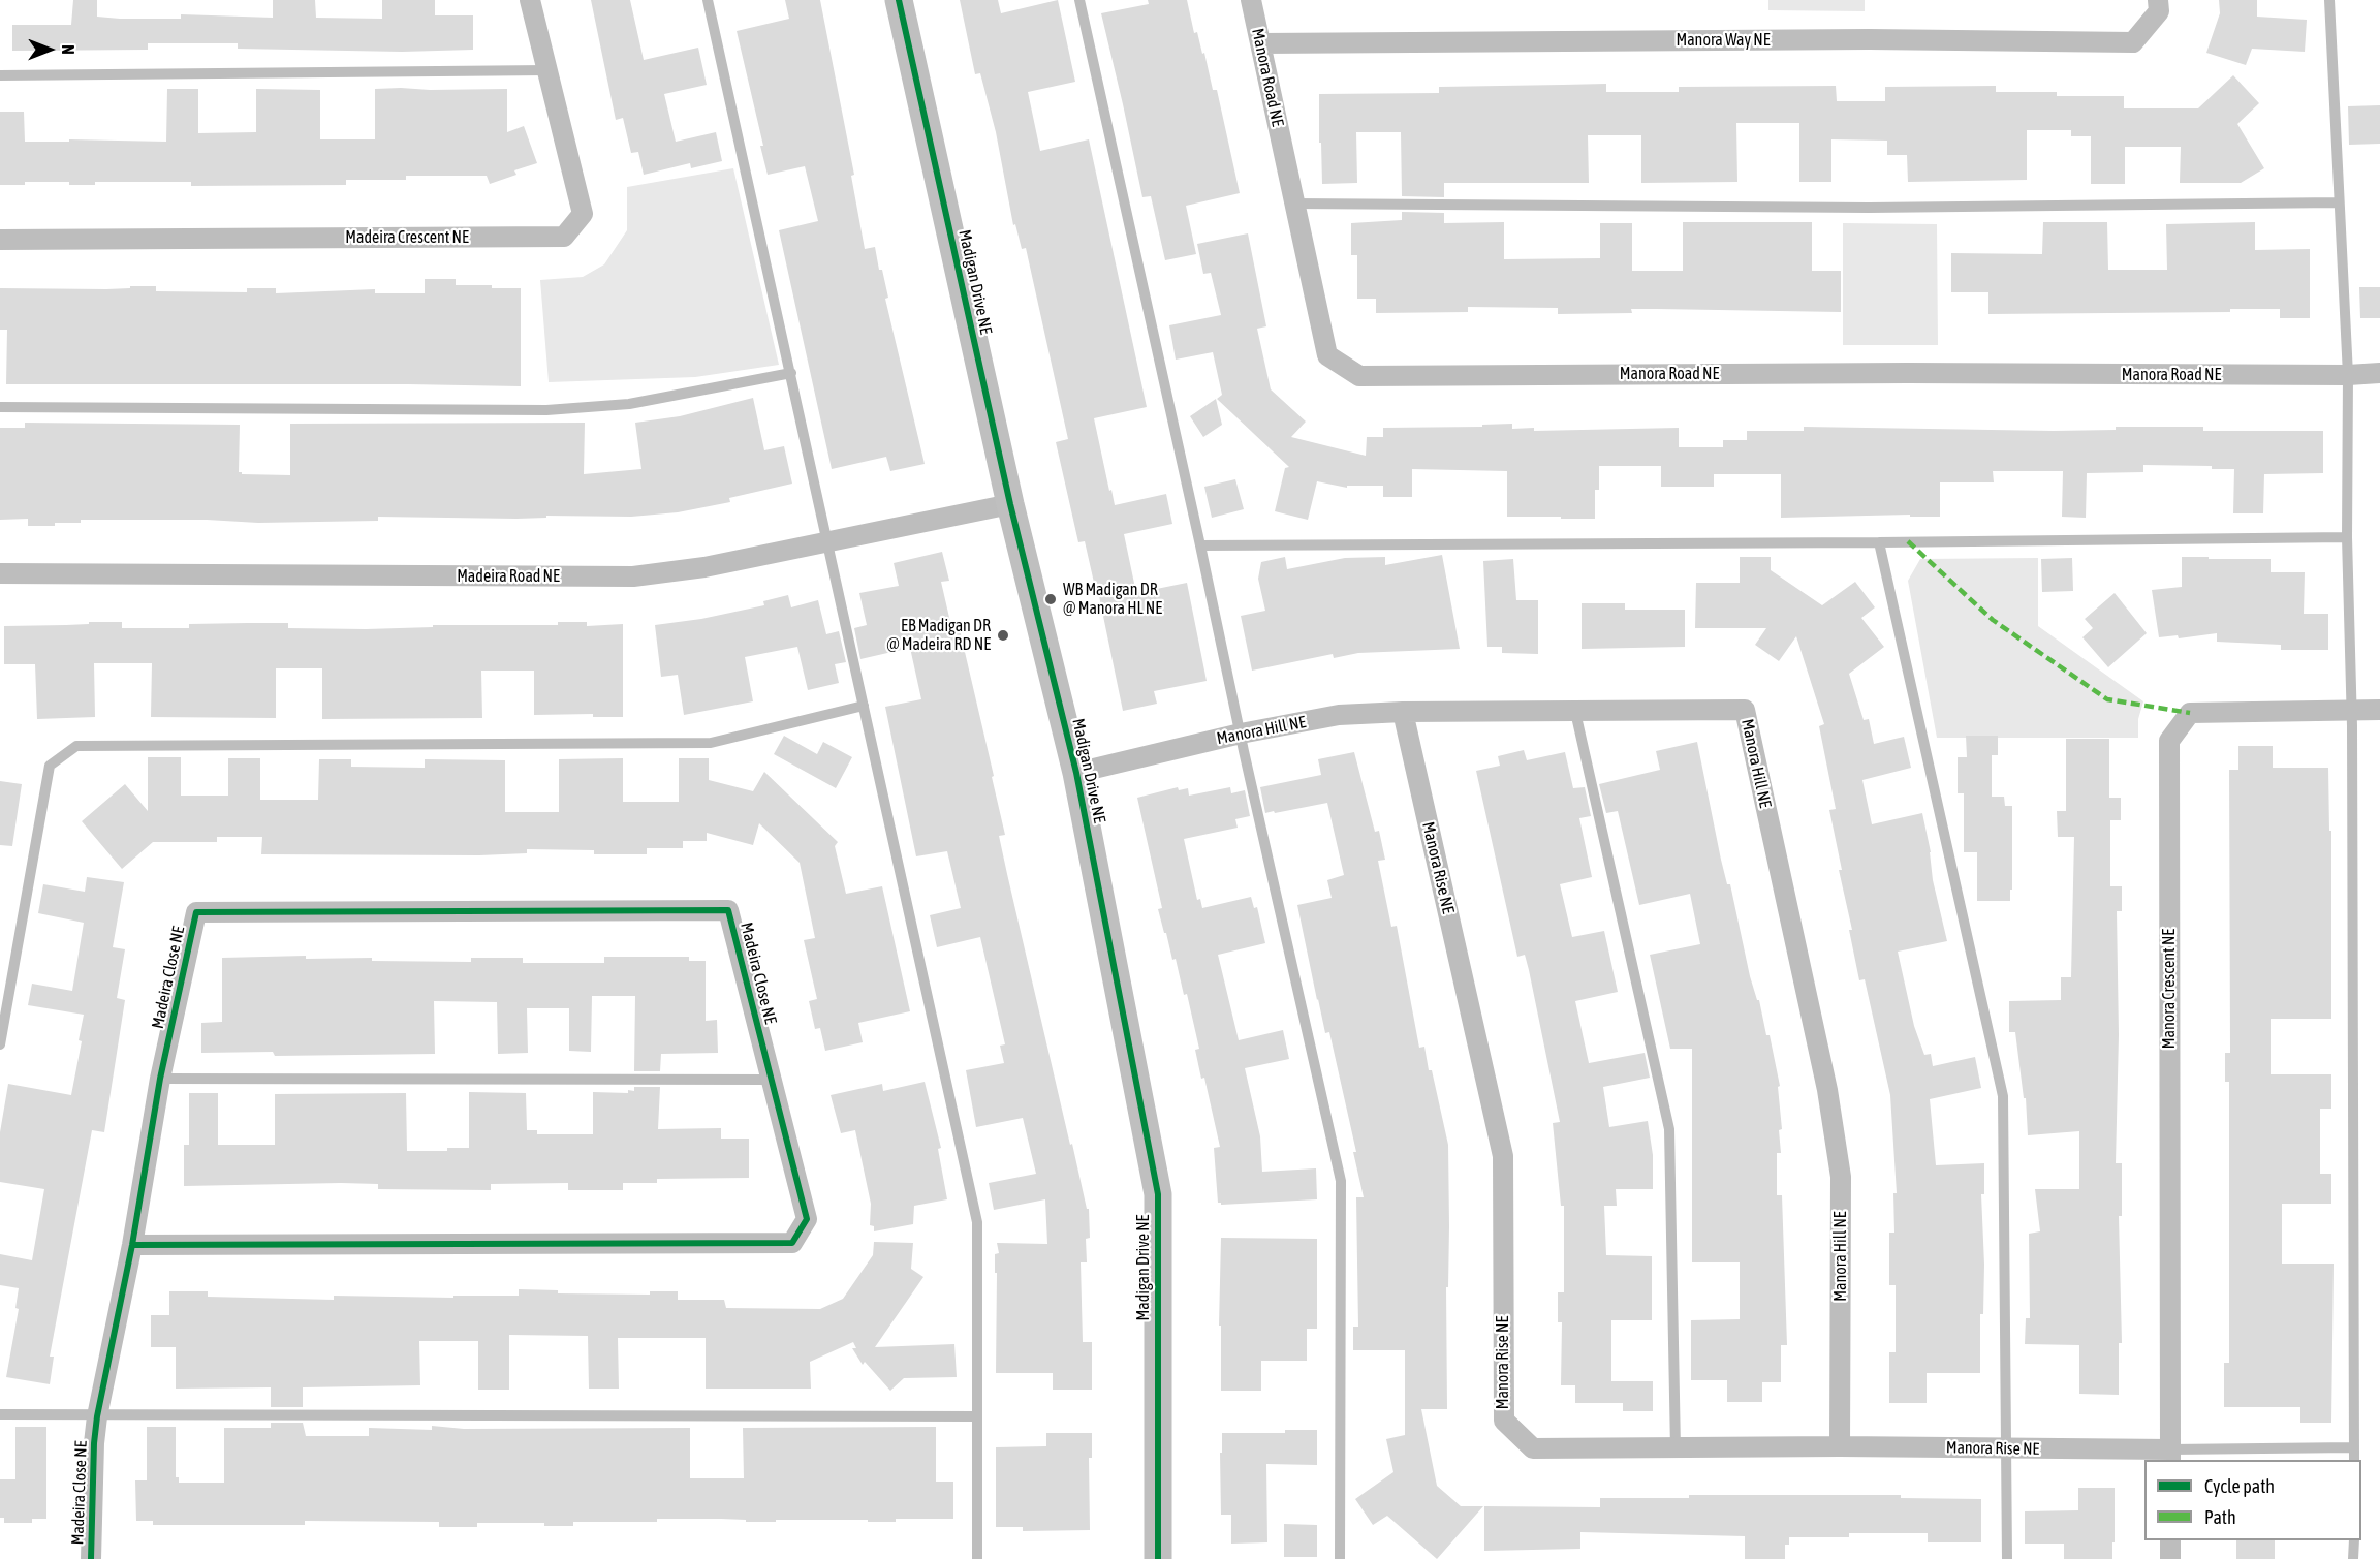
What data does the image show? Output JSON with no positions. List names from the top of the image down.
{
  "streets": {
    "street": [
      "Manora Way NE",
      "Manora Road NE",
      "Madeira Crescent NE",
      "Madigan Drive NE",
      "Madeira Road NE",
      "Manora Hill NE",
      "Manora Rise NE",
      "Madeira Close NE",
      "Manora Crescent NE"
    ]
  },
  "crossings": [
    ["Manora Way NE", "Manora Road NE"],
    ["Madigan Drive NE", "Madeira Road NE"],
    ["Madigan Drive NE", "Manora Hill NE"],
    ["Manora Hill NE", "Manora Rise NE"],
    ["Manora Rise NE", "Manora Crescent NE"]
  ],
  "places": ["WB Madigan DR @ Manora HL NE", "EB Madigan DR @ Madeira RD NE"],
  "legend": ["Cycle path", "Path"],
  "north": "right"
}
